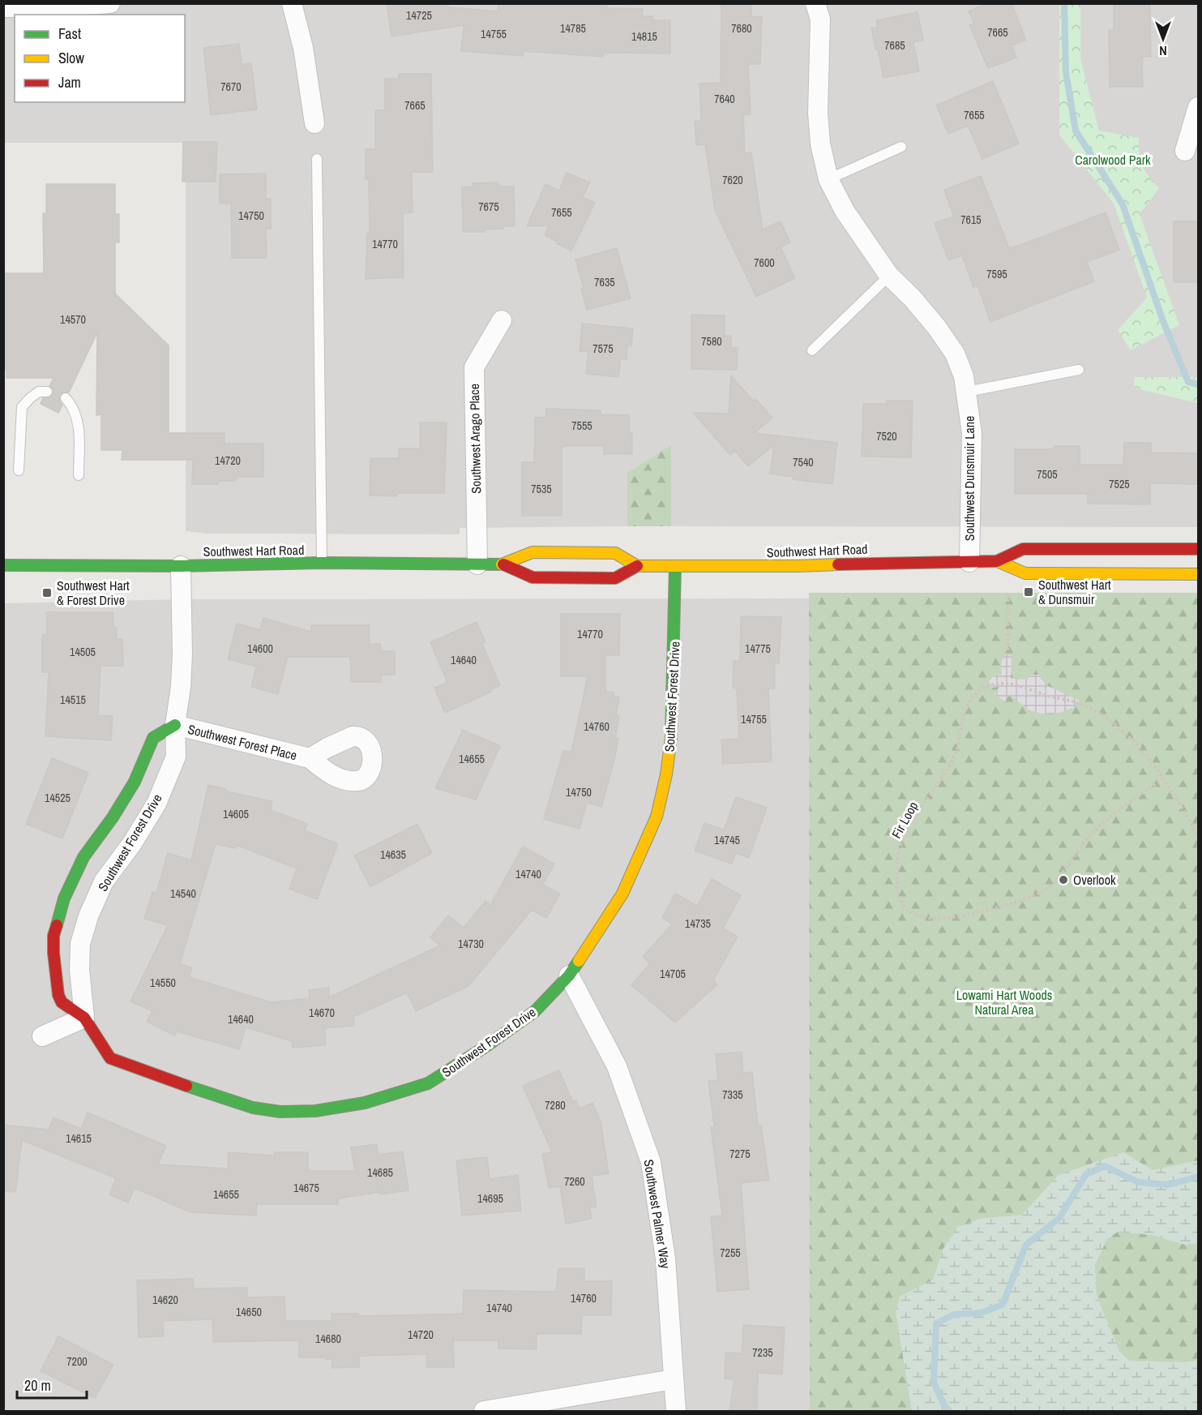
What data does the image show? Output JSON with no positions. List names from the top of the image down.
{
  "streets": {
    "main road": ["Southwest Hart Road", "Southwest Forest Drive"],
    "street": [
      "Southwest Arago Place",
      "Southwest Dunsmuir Lane",
      "Southwest Forest Place",
      "Southwest Palmer Way"
    ],
    "path": ["Fir Loop"]
  },
  "crossings": [
    ["Southwest Arago Place", "Southwest Hart Road"],
    ["Southwest Dunsmuir Lane", "Southwest Hart Road"],
    ["Southwest Hart Road", "Southwest Forest Drive"],
    ["Southwest Forest Drive", "Southwest Forest Place"],
    ["Southwest Forest Drive", "Southwest Palmer Way"]
  ],
  "parks": ["Carolwood Park", "Lowami Hart Woods Natural Area"],
  "places": {
    "transit": ["Southwest Hart & Dunsmuir", "Southwest Hart & Forest Drive"],
    "other": ["Overlook"]
  },
  "house_numbers": [
    "14725",
    "14785",
    "7680",
    "7665",
    "14755",
    "14815",
    "7685",
    "7670",
    "7640",
    "7665",
    "7655",
    "7620",
    "7675",
    "7655",
    "14750",
    "7615",
    "14770",
    "7600",
    "7595",
    "7635",
    "14570",
    "7580",
    "7575",
    "7555",
    "7520",
    "14720",
    "7540",
    "7505",
    "7525",
    "7535",
    "14770",
    "14600",
    "14775",
    "14505",
    "14640",
    "14515",
    "14755",
    "14760",
    "14655",
    "14750",
    "14525",
    "14605",
    "14745",
    "14635",
    "14740",
    "14540",
    "14735",
    "14730",
    "14705",
    "14550",
    "14670",
    "14640",
    "7335",
    "7280",
    "14615",
    "7275",
    "14685",
    "7260",
    "14675",
    "14655",
    "14695",
    "7255",
    "14760",
    "14620",
    "14740",
    "14650",
    "14720",
    "14680",
    "7235",
    "7200"
  ],
  "legend": ["Fast", "Slow", "Jam"],
  "scale_bar": "20 m",
  "north": "bottom"
}
